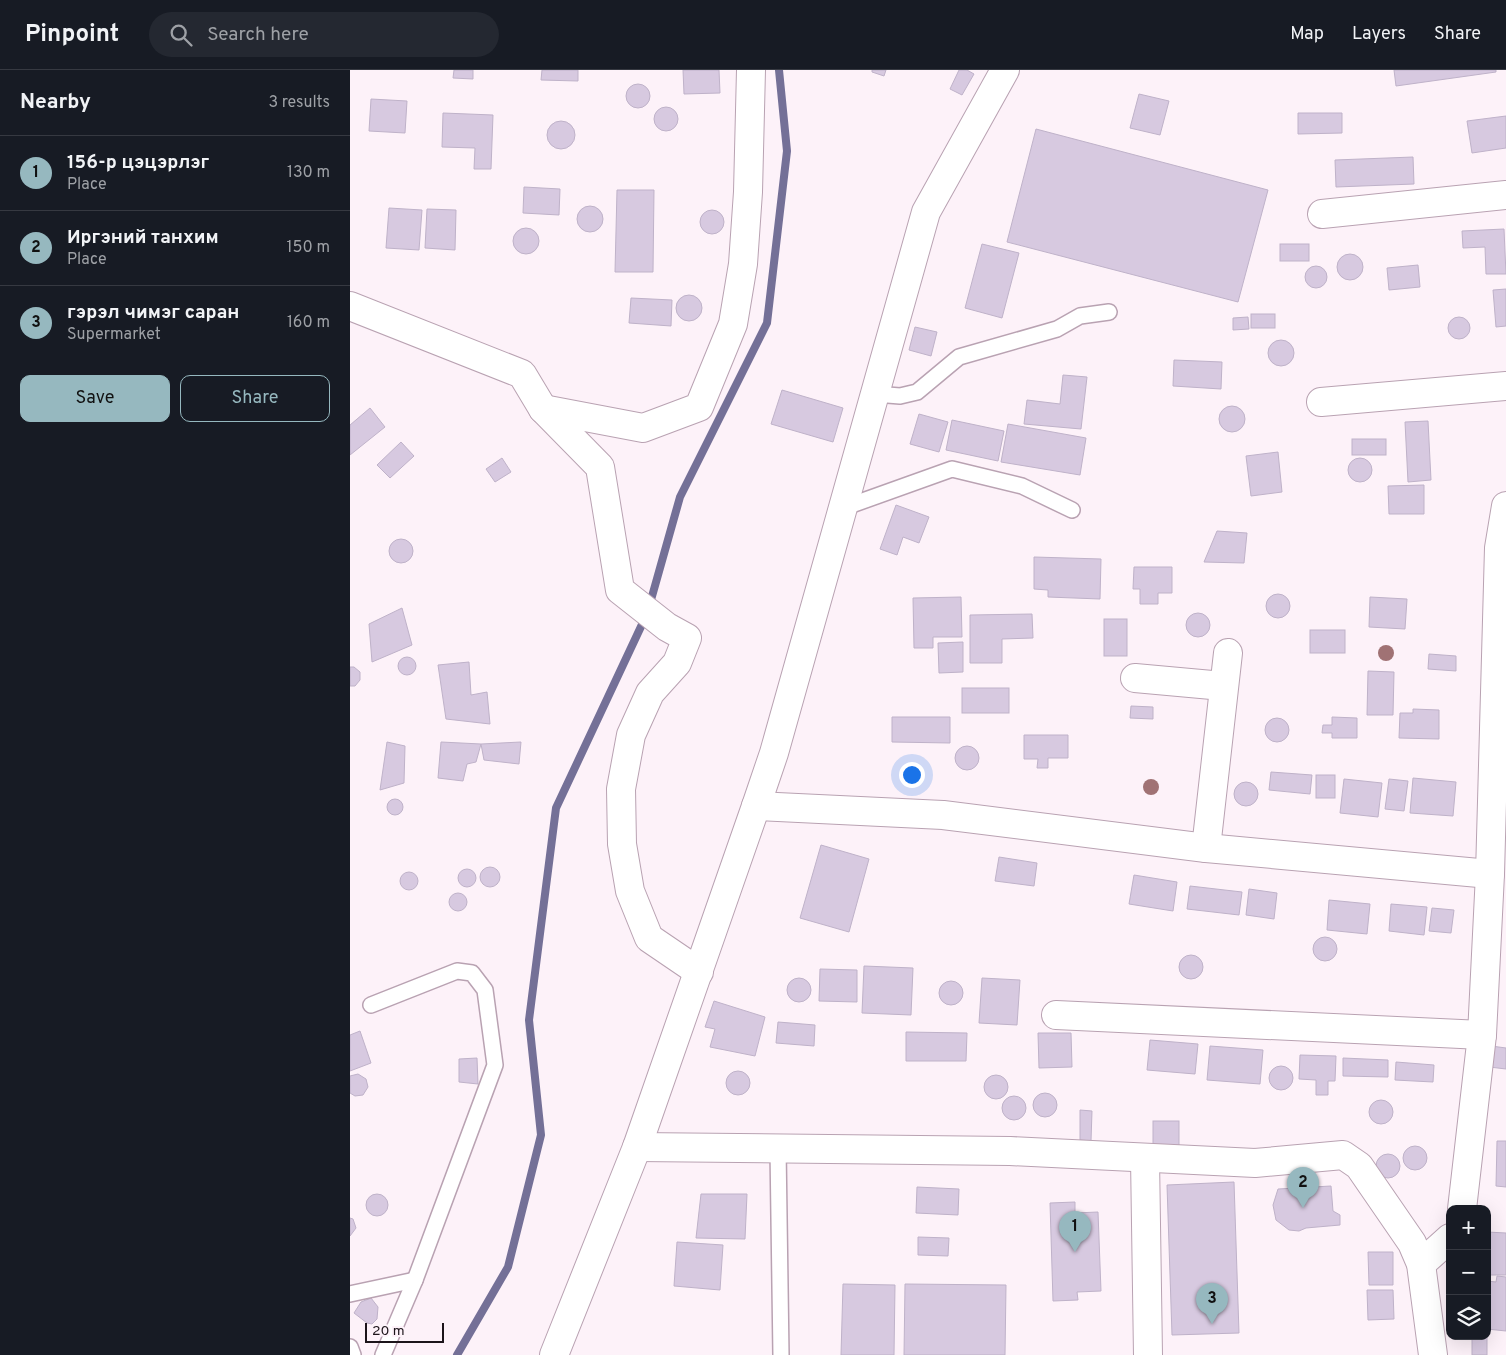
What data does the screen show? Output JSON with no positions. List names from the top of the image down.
{
  "scale_bar": "20 m",
  "page": {
    "header": "Pinpoint",
    "search": "Search here",
    "nav": ["Map", "Layers", "Share"],
    "heading": ["Nearby", "3 results"],
    "list": [
      {
        "mark": "1",
        "name": "156-р цэцэрлэг",
        "note": "Place",
        "value": "130 m"
      },
      {
        "mark": "2",
        "name": "Иргэний танхим",
        "note": "Place",
        "value": "150 m"
      },
      {
        "mark": "3",
        "name": "гэрэл чимэг саран",
        "note": "Supermarket",
        "value": "160 m"
      }
    ],
    "buttons": ["Save", "Share"],
    "pins": ["2", "1", "3"],
    "map_buttons": ["+", "−"],
    "scale": "20 m"
  }
}
